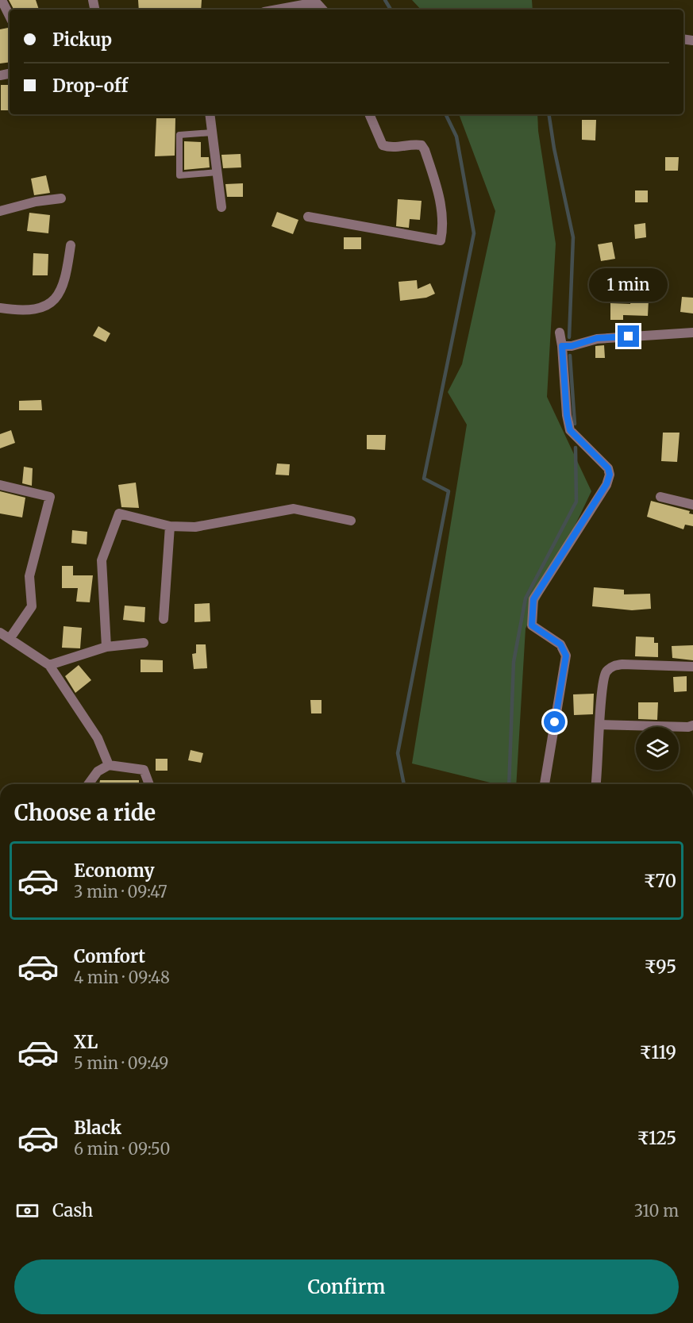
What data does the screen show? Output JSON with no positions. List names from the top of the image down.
{
  "page": {
    "banner": ["Pickup", "Drop-off"],
    "bubble": "1 min",
    "heading": "Choose a ride",
    "list": [
      {
        "name": "Economy",
        "note": "3 min · 09:47",
        "value": "₹70"
      },
      {
        "name": "Comfort",
        "note": "4 min · 09:48",
        "value": "₹95"
      },
      {
        "name": "XL",
        "note": "5 min · 09:49",
        "value": "₹119"
      },
      {
        "name": "Black",
        "note": "6 min · 09:50",
        "value": "₹125"
      }
    ],
    "pay": ["Cash", "310 m"],
    "buttons": "Confirm"
  }
}
